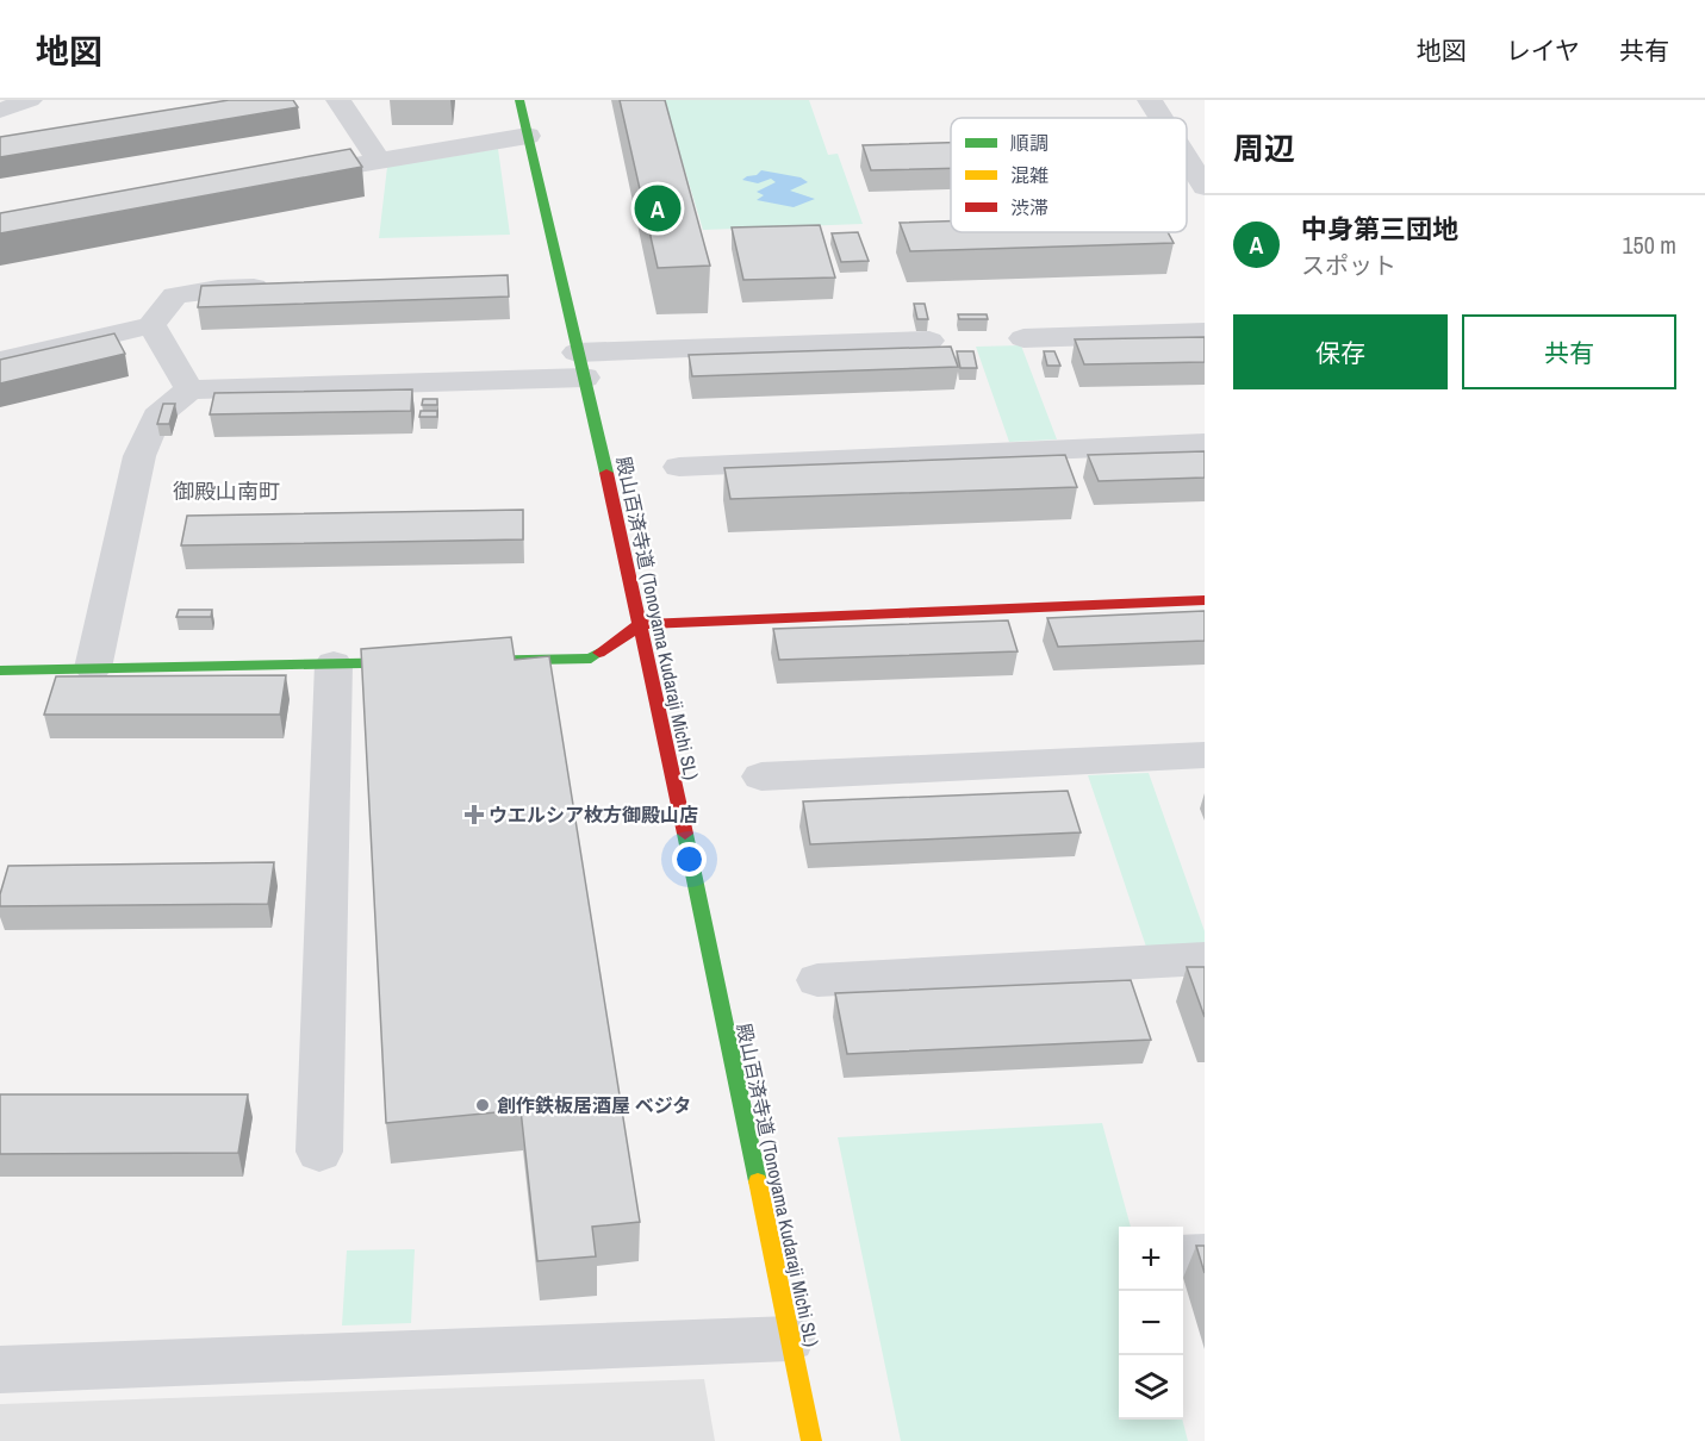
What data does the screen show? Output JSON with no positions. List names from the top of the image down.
{
  "streets": {
    "street": ["殿山百済寺道 (Tonoyama Kudaraji Michi SL)"]
  },
  "districts": ["御殿山南町"],
  "places": {
    "health": ["ウエルシア枚方御殿山店"],
    "other": ["創作鉄板居酒屋 ベジタ"]
  },
  "legend": ["順調", "混雑", "渋滞"],
  "page": {
    "header": "地図",
    "nav": ["地図", "レイヤ", "共有"],
    "heading": "周辺",
    "pins": "A",
    "list": [
      {
        "mark": "A",
        "name": "中身第三団地",
        "note": "スポット",
        "value": "150 m"
      }
    ],
    "buttons": ["保存", "共有"],
    "map_buttons": ["+", "−"]
  }
}
